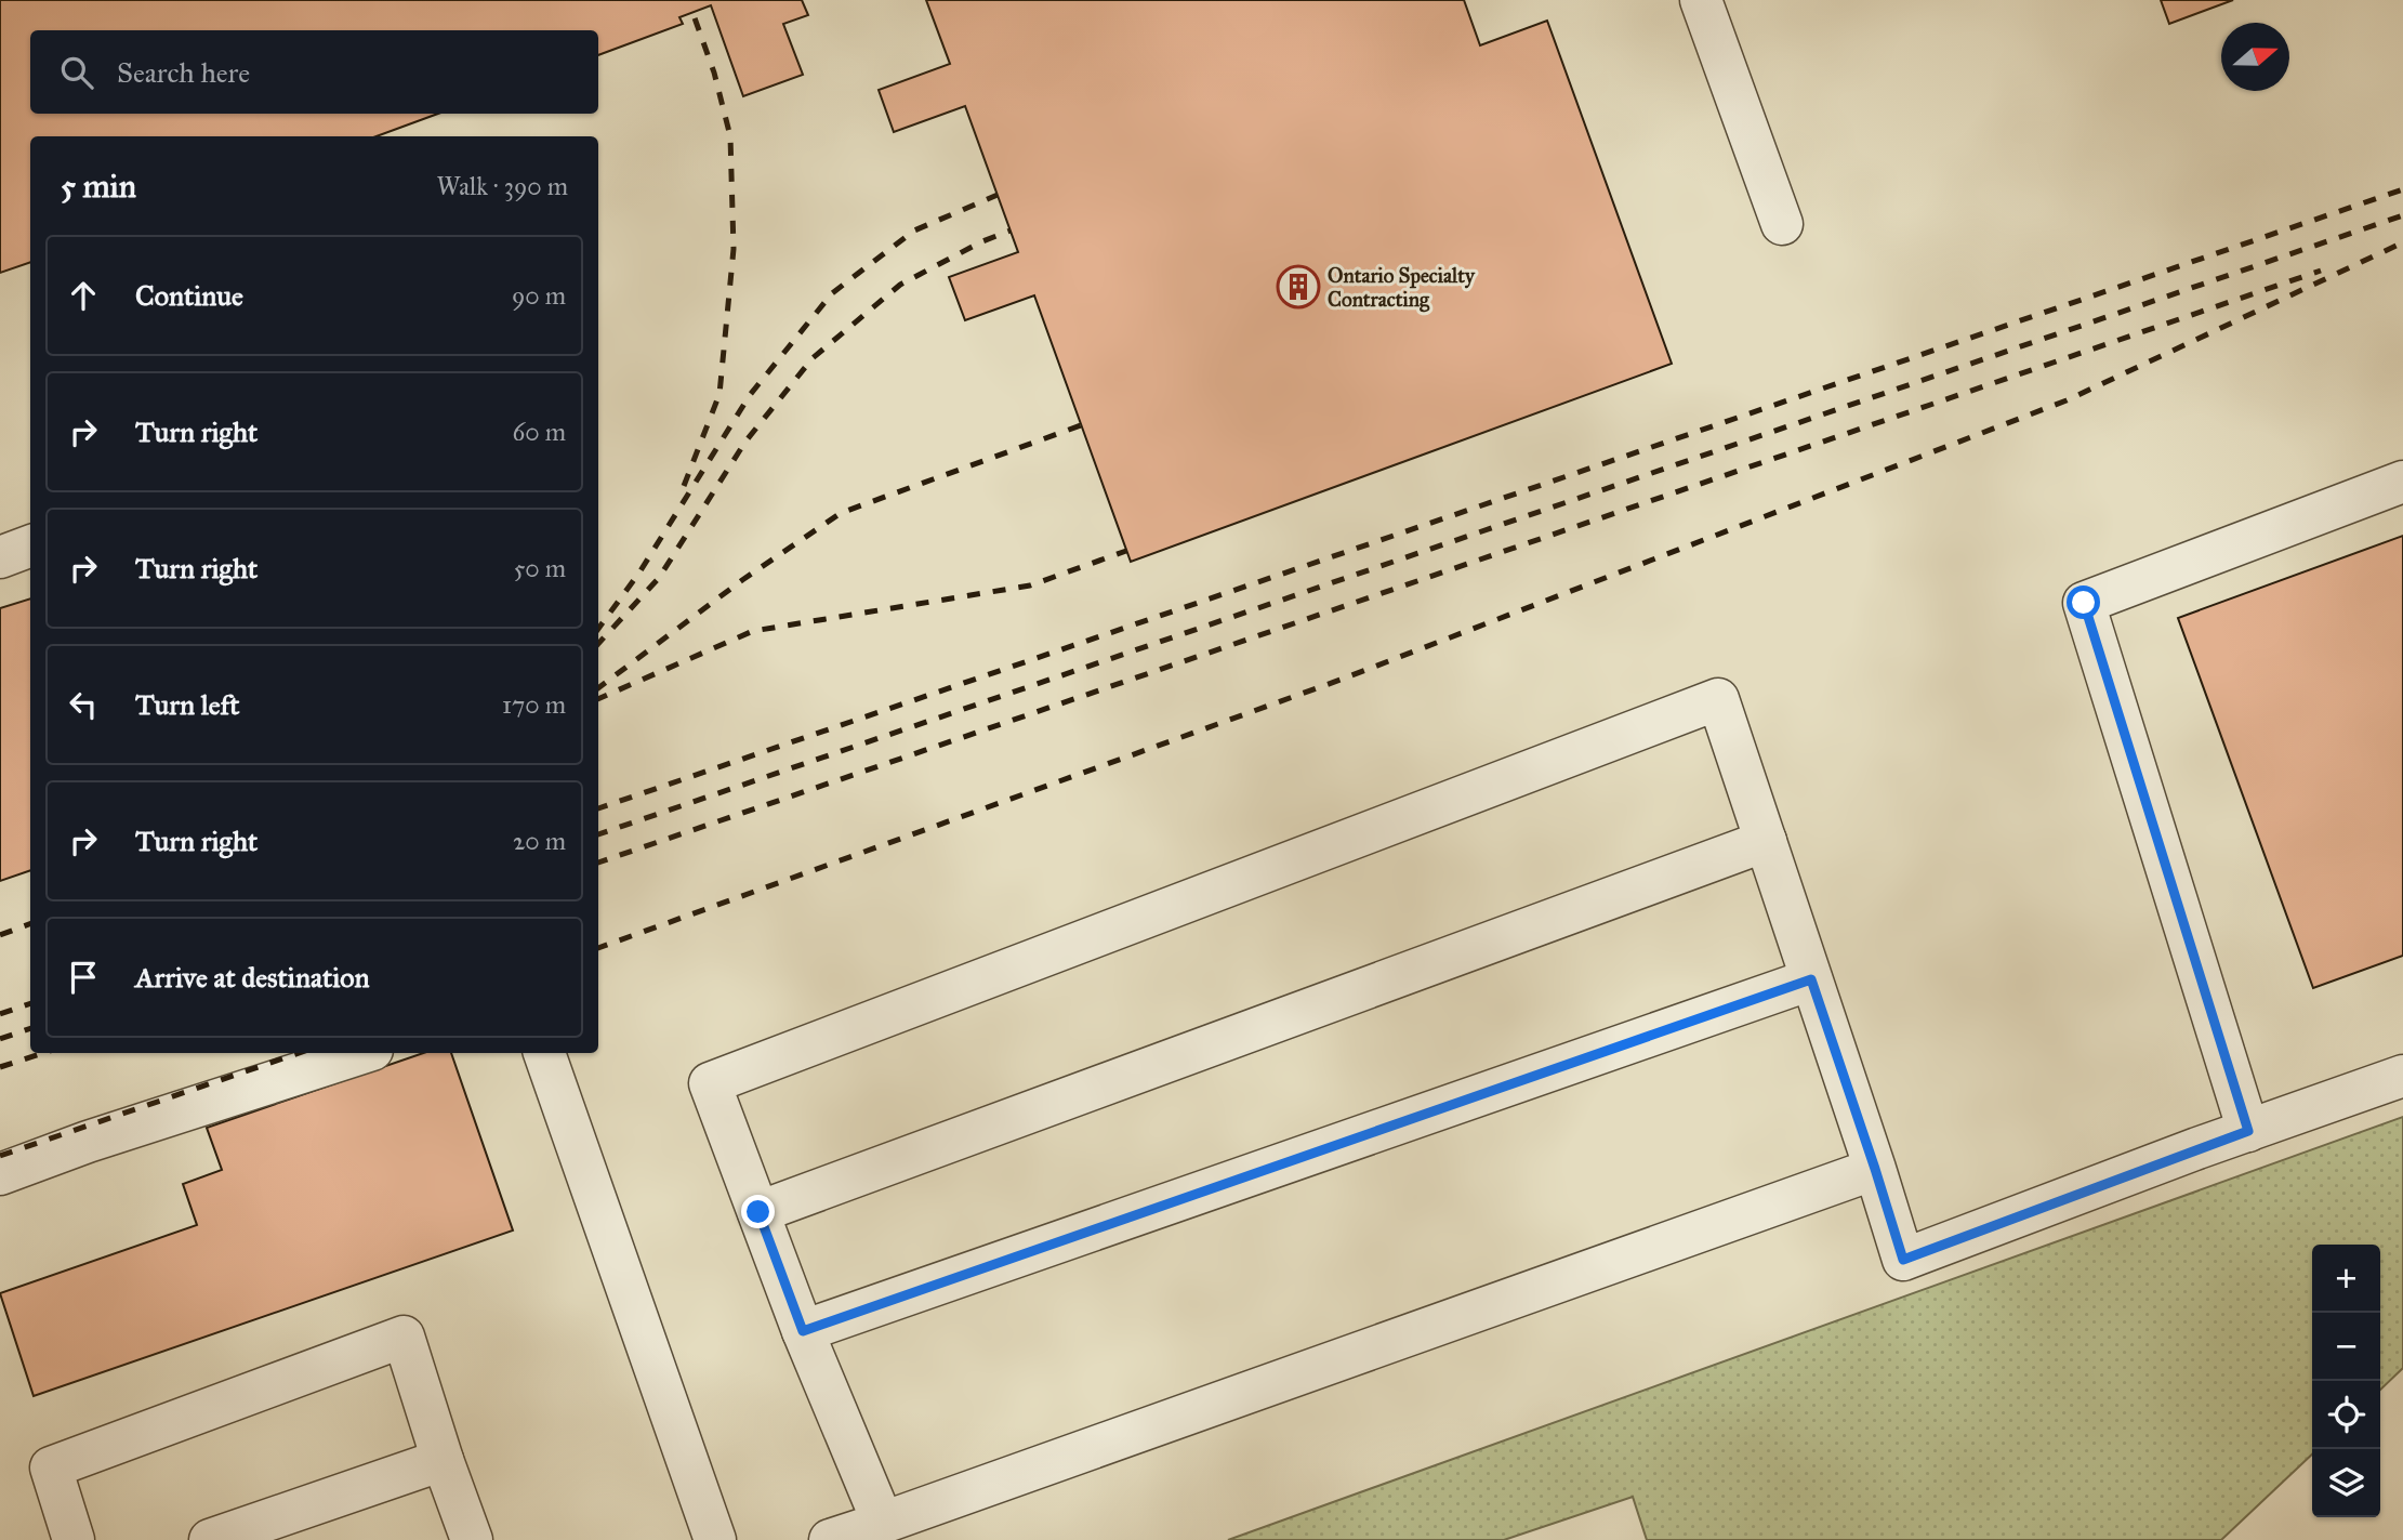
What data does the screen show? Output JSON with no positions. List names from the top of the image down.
{
  "places": {
    "building": ["Ontario Specialty Contracting"]
  },
  "north": "right",
  "page": {
    "search": "Search here",
    "heading": ["5 min", "Walk · 390 m"],
    "list": [
      ["Continue", "90 m"],
      ["Turn right", "60 m"],
      ["Turn right", "50 m"],
      ["Turn left", "170 m"],
      ["Turn right", "20 m"],
      "Arrive at destination"
    ],
    "map_buttons": ["+", "−"]
  }
}
